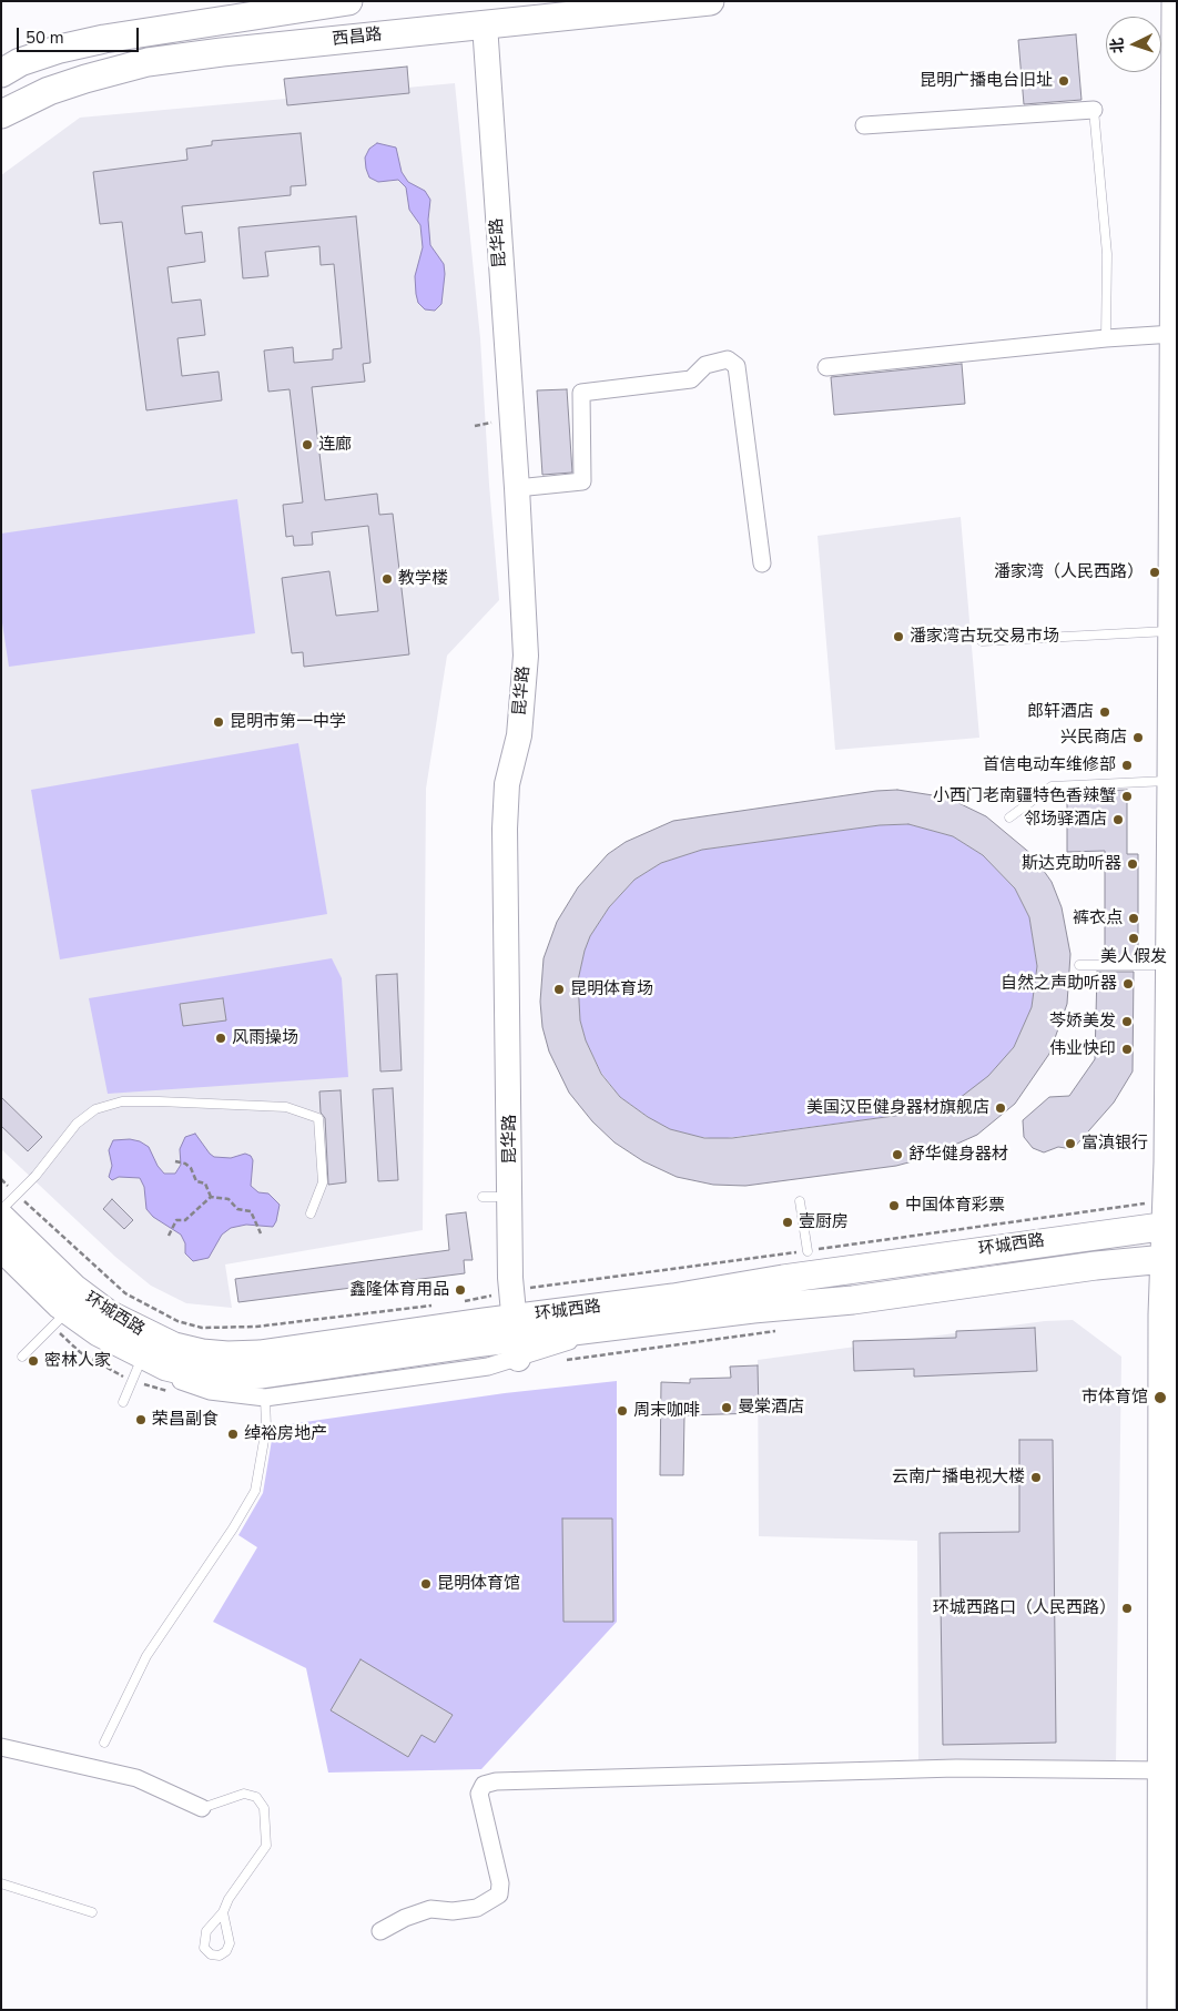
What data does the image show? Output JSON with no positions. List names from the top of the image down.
{
  "streets": {
    "main road": ["西昌路", "环城西路"],
    "street": ["昆华路"]
  },
  "crossings": [
    ["西昌路", "昆华路"],
    ["昆华路", "环城西路"]
  ],
  "places": [
    "昆明广播电台旧址",
    "连廊",
    "潘家湾（人民西路）",
    "教学楼",
    "潘家湾古玩交易市场",
    "郎轩酒店",
    "昆明市第一中学",
    "兴民商店",
    "首信电动车维修部",
    "小西门老南疆特色香辣蟹",
    "邻场驿酒店",
    "斯达克助听器",
    "裤衣点",
    "美人假发",
    "自然之声助听器",
    "昆明体育场",
    "芩娇美发",
    "风雨操场",
    "伟业快印",
    "美国汉臣健身器材旗舰店",
    "富滇银行",
    "舒华健身器材",
    "中国体育彩票",
    "壹厨房",
    "鑫隆体育用品",
    "密林人家",
    "市体育馆",
    "曼棠酒店",
    "周末咖啡",
    "荣昌副食",
    "绰裕房地产",
    "云南广播电视大楼",
    "昆明体育馆",
    "环城西路口（人民西路）"
  ],
  "scale_bar": "50 m",
  "north": "left"
}
